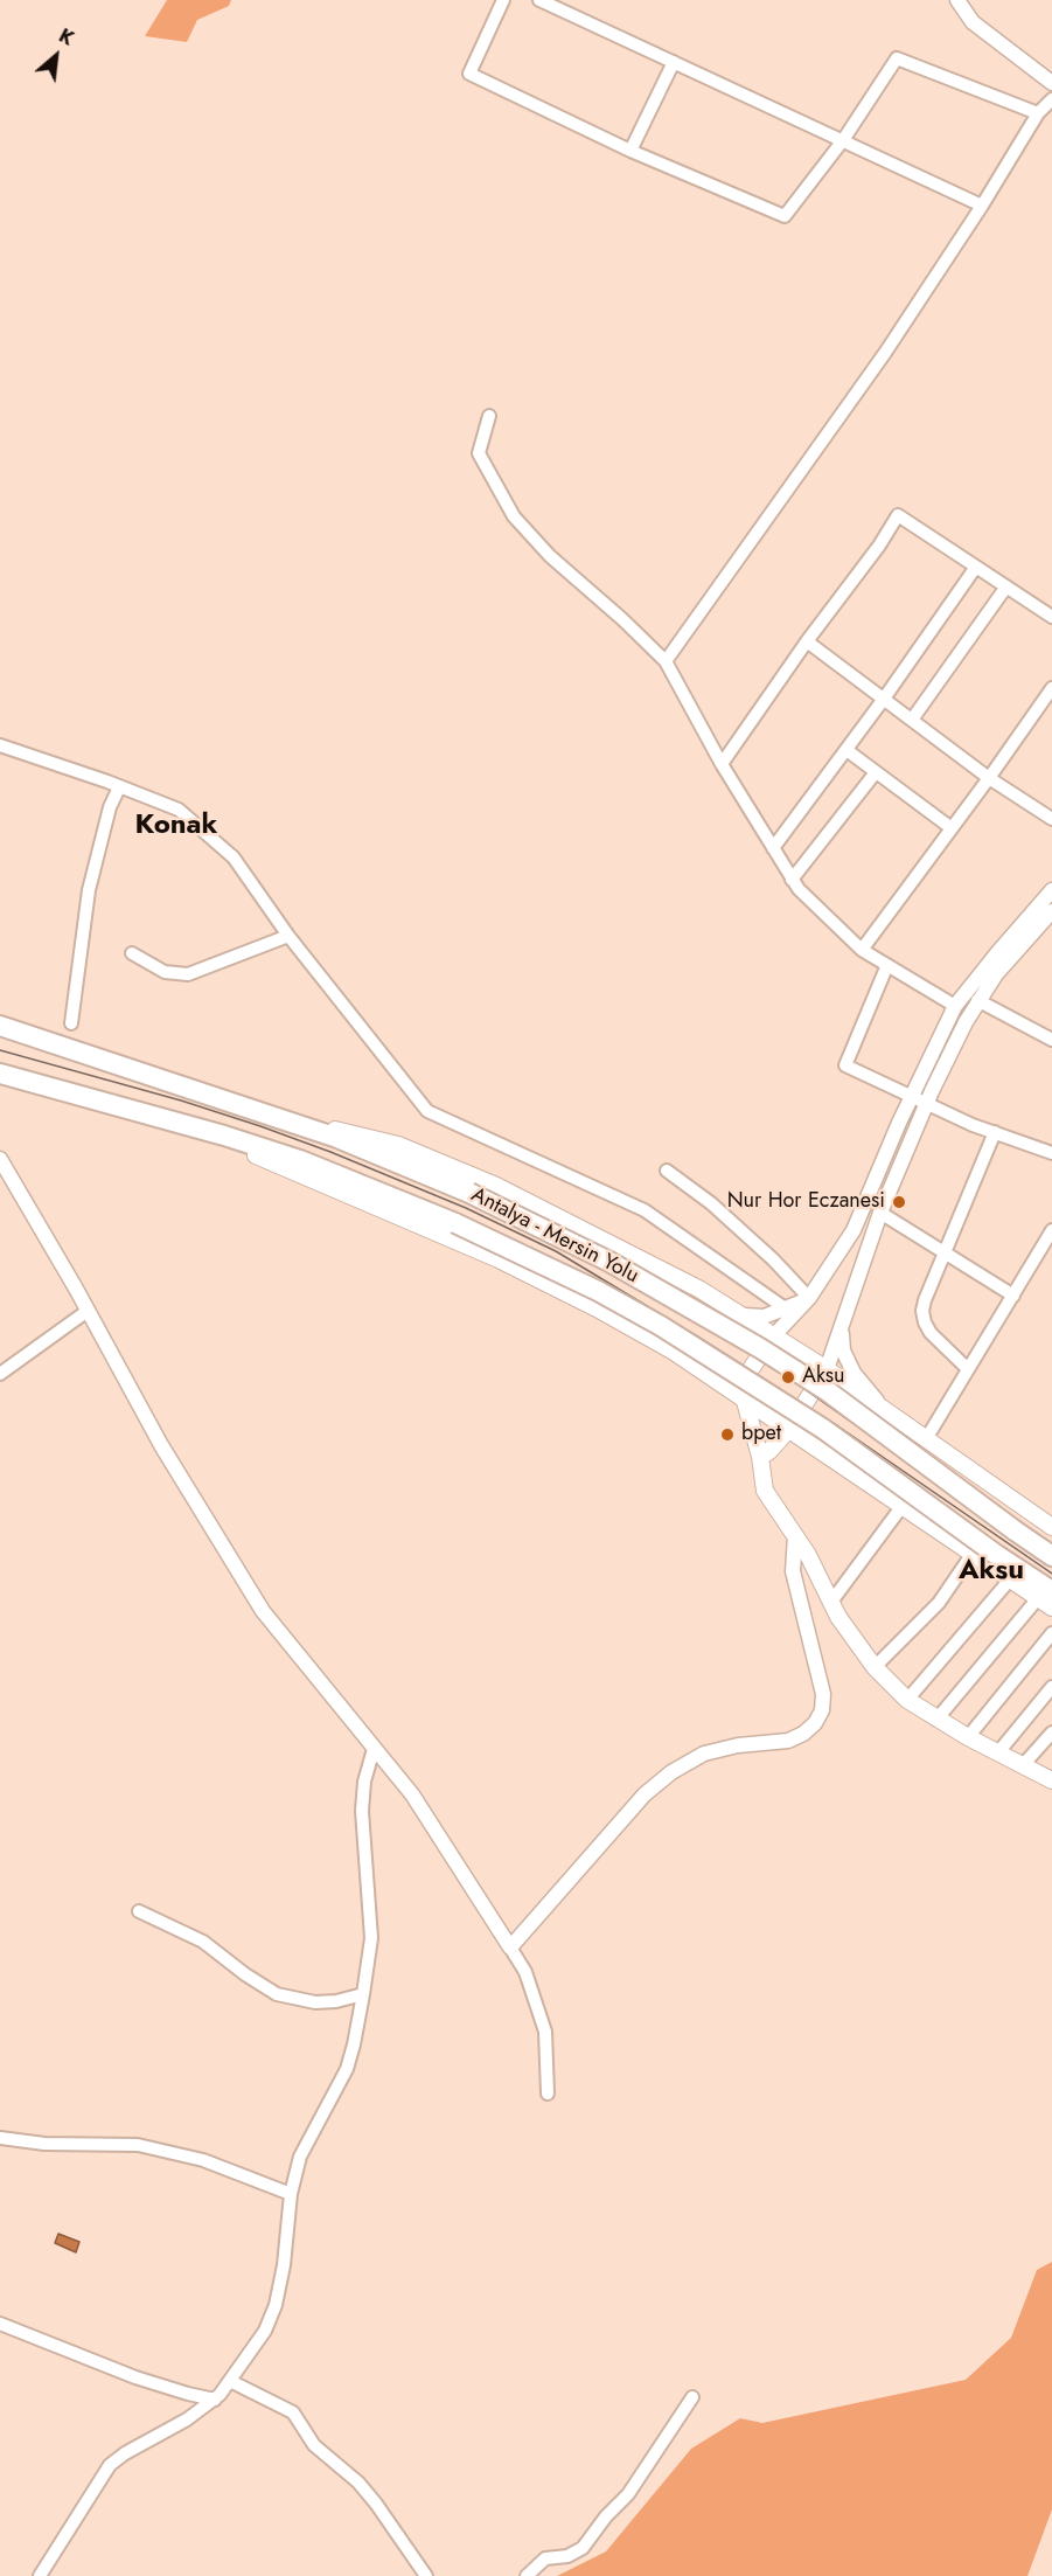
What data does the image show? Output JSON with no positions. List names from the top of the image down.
{
  "streets": {
    "highway": ["Antalya - Mersin Yolu"]
  },
  "districts": ["Konak", "Aksu"],
  "places": ["Nur Hor Eczanesi", "Aksu", "bpet"],
  "north": "top right"
}
